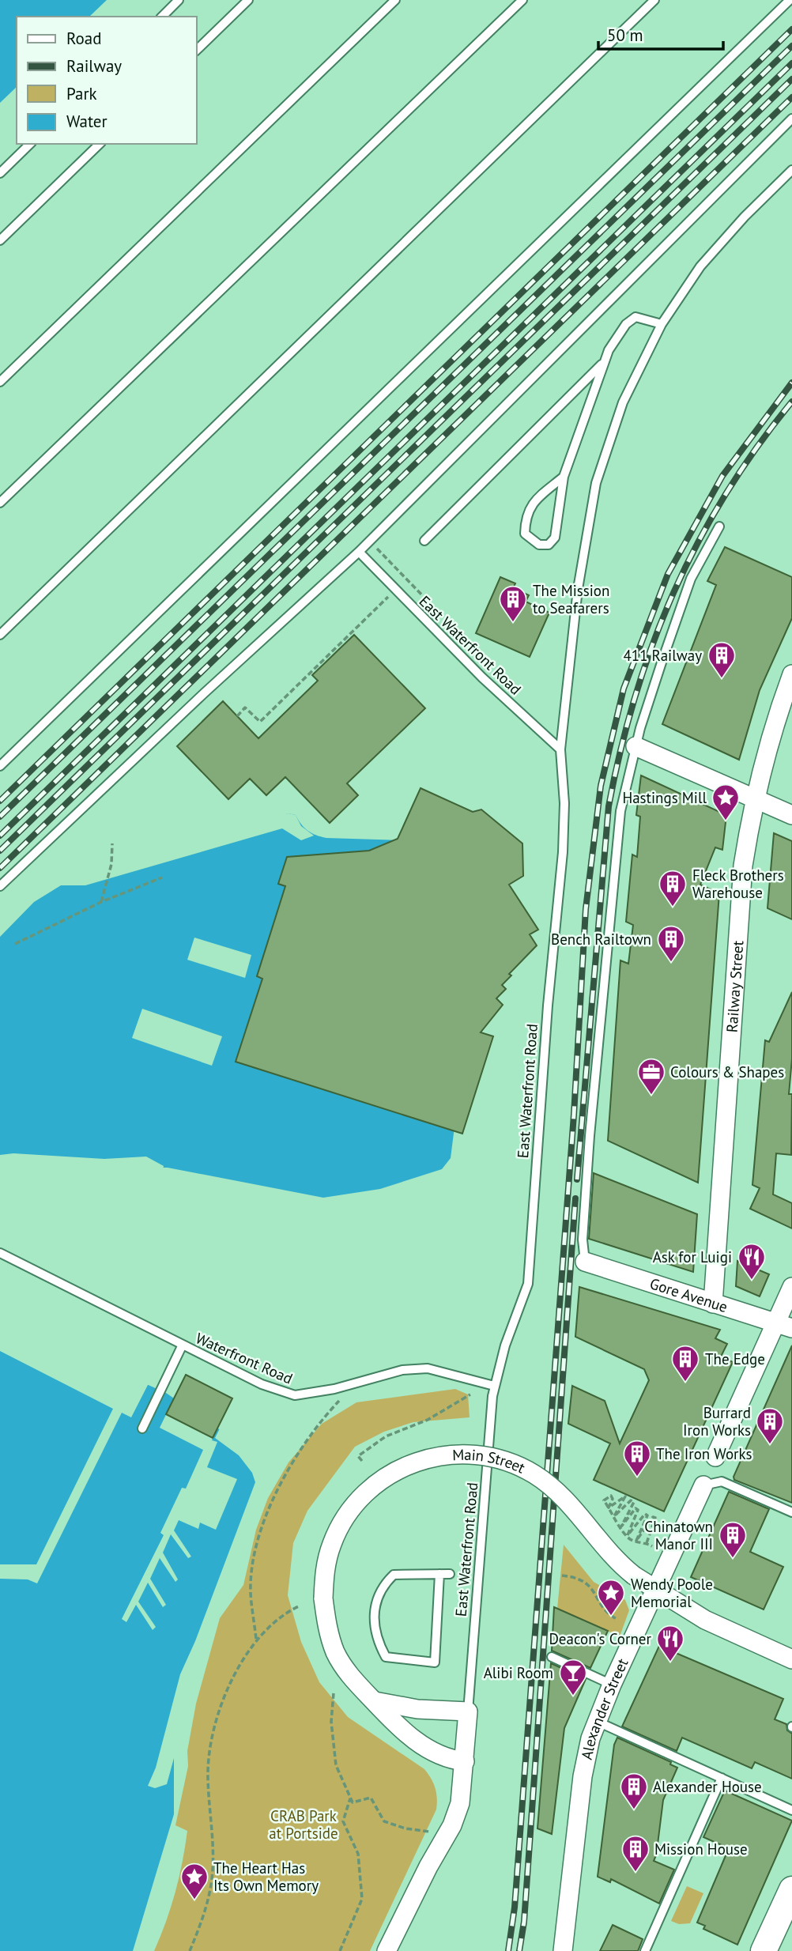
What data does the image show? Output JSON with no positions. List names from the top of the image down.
{
  "streets": {
    "street": [
      "Railway Street",
      "Gore Avenue",
      "Main Street",
      "Alexander Street"
    ],
    "lane": ["East Waterfront Road", "Waterfront Road"]
  },
  "crossings": [
    ["East Waterfront Road", "Waterfront Road"],
    ["Railway Street", "Gore Avenue"],
    ["Main Street", "Alexander Street"]
  ],
  "parks": ["CRAB Park at Portside"],
  "places": {
    "building": [
      "The Mission to Seafarers",
      "411 Railway",
      "Fleck Brothers Warehouse",
      "Bench Railtown",
      "The Edge",
      "Burrard Iron Works",
      "The Iron Works",
      "Chinatown Manor III",
      "Alexander House",
      "Mission House"
    ],
    "place": ["Hastings Mill", "Wendy Poole Memorial", "The Heart Has Its Own Memory"],
    "office": ["Colours & Shapes"],
    "restaurant": ["Ask for Luigi", "Deacon's Corner"],
    "bar": ["Alibi Room"]
  },
  "legend": [
    "Road",
    "Railway",
    "Park",
    "Water"
  ],
  "scale_bar": "50 m"
}
